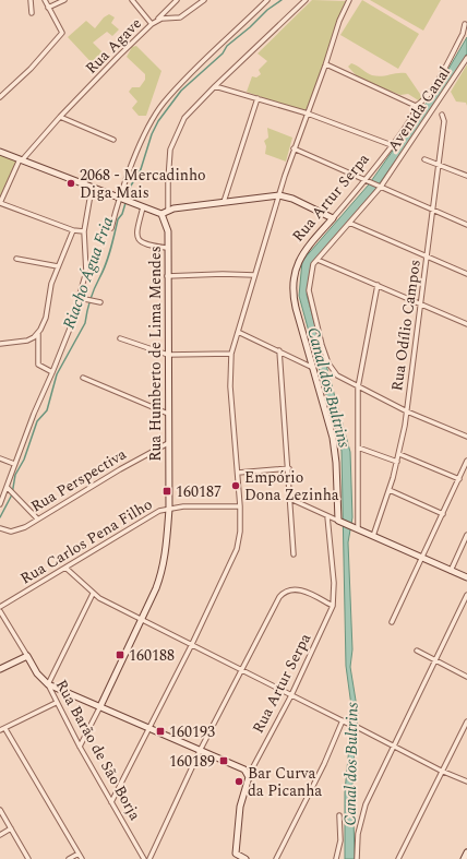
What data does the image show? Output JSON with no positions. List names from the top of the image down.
{
  "streets": {
    "street": [
      "Rua Agave",
      "Avenida Canal",
      "Rua Artur Serpa",
      "Rua Odílio Campos",
      "Rua Humberto de Lima Mendes",
      "Rua Perspectiva",
      "Rua Carlos Pena Filho",
      "Rua Barão de São Borja"
    ]
  },
  "crossings": [
    ["Rua Humberto de Lima Mendes", "Rua Perspectiva"],
    ["Rua Humberto de Lima Mendes", "Rua Carlos Pena Filho"],
    ["Rua Humberto de Lima Mendes", "Rua Barão de São Borja"]
  ],
  "water": ["Riacho Água Fria", "Canal dos Bultrins"],
  "places": {
    "other": ["2068 - Mercadinho Diga Mais", "Empório Dona Zezinha", "Bar Curva da Picanha"],
    "transit": [
      "160187",
      "160188",
      "160193",
      "160189"
    ]
  }
}
